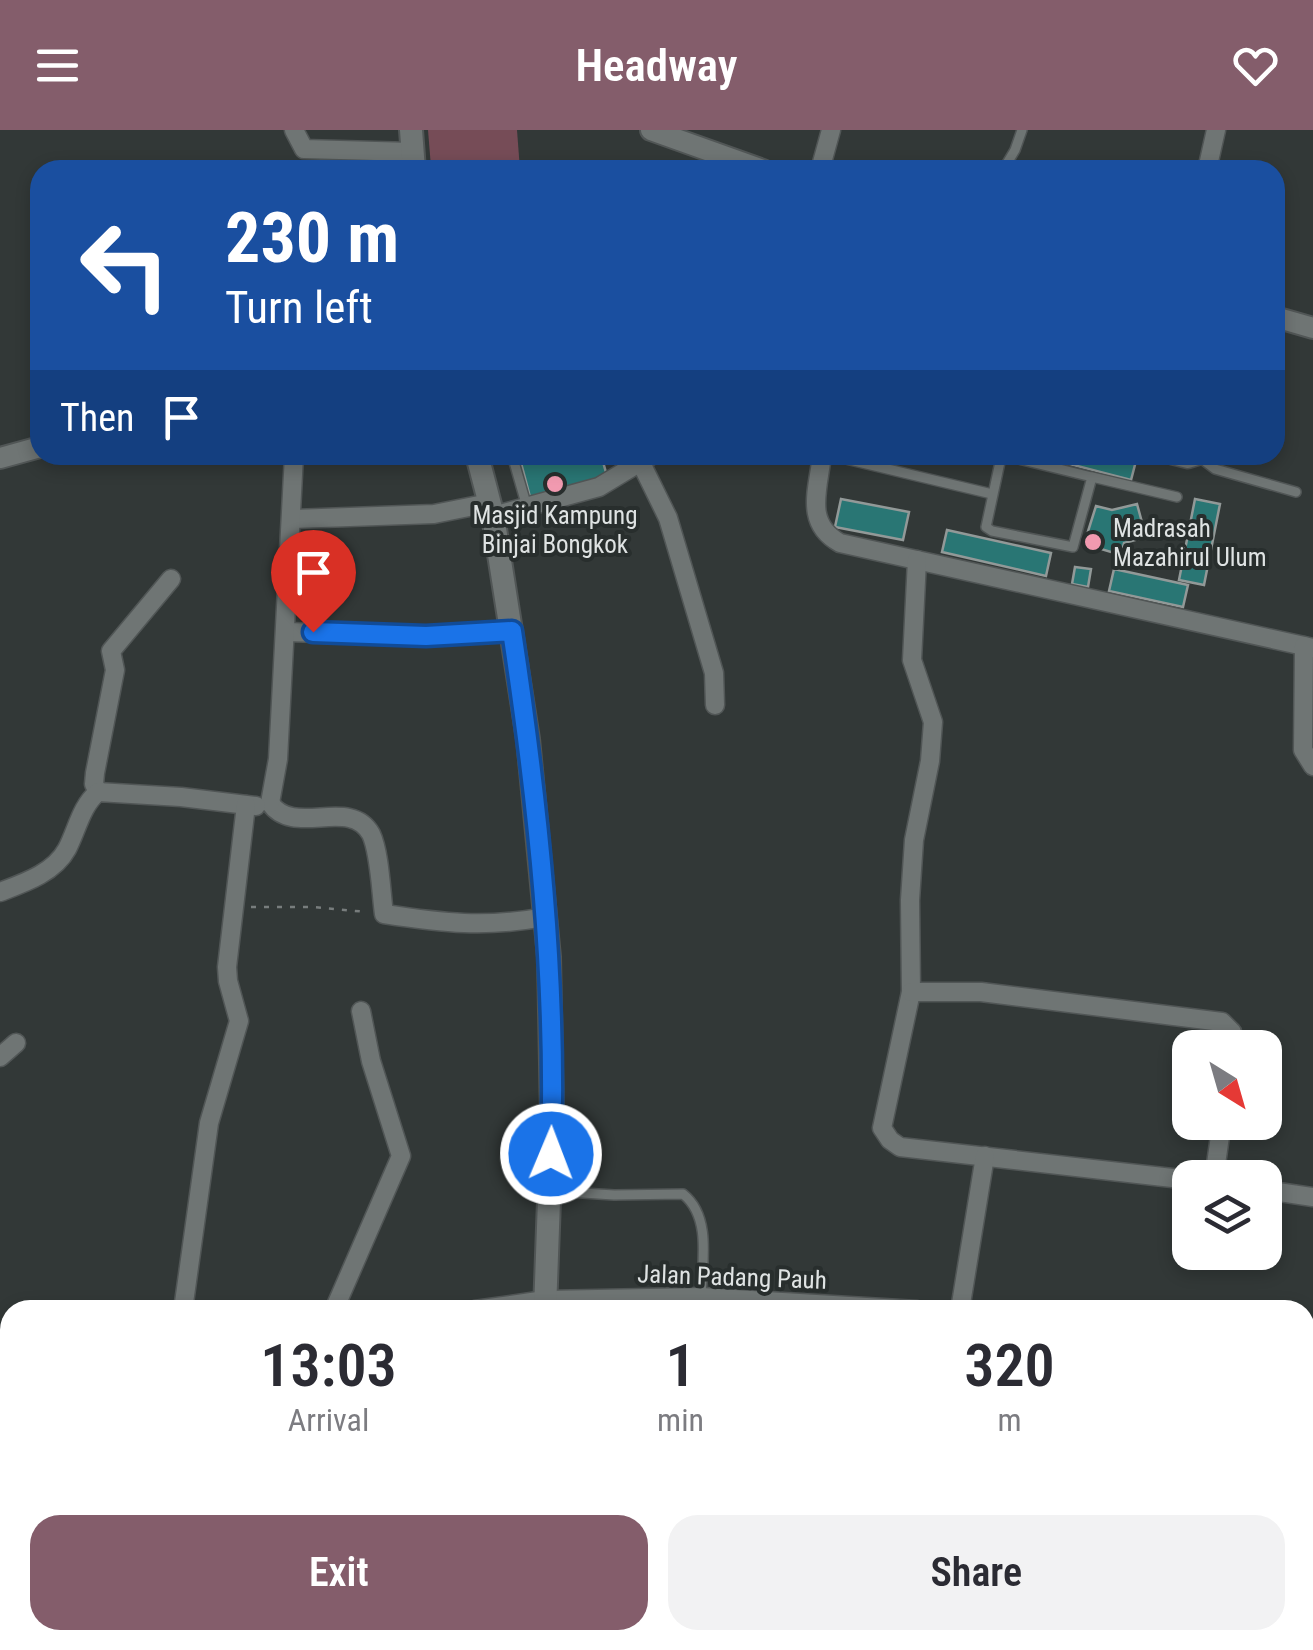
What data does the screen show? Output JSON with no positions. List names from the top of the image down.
{
  "streets": {
    "street": ["Jalan Padang Pauh"]
  },
  "places": ["Masjid Kampung Binjai Bongkok", "Madrasah Mazahirul Ulum"],
  "north": "bottom right",
  "page": {
    "header": "Headway",
    "turn": ["230 m", "Turn left"],
    "then": "Then",
    "eta": [
      "13:03",
      "Arrival",
      "1",
      "min",
      "320",
      "m"
    ],
    "buttons": ["Exit", "Share"]
  }
}
